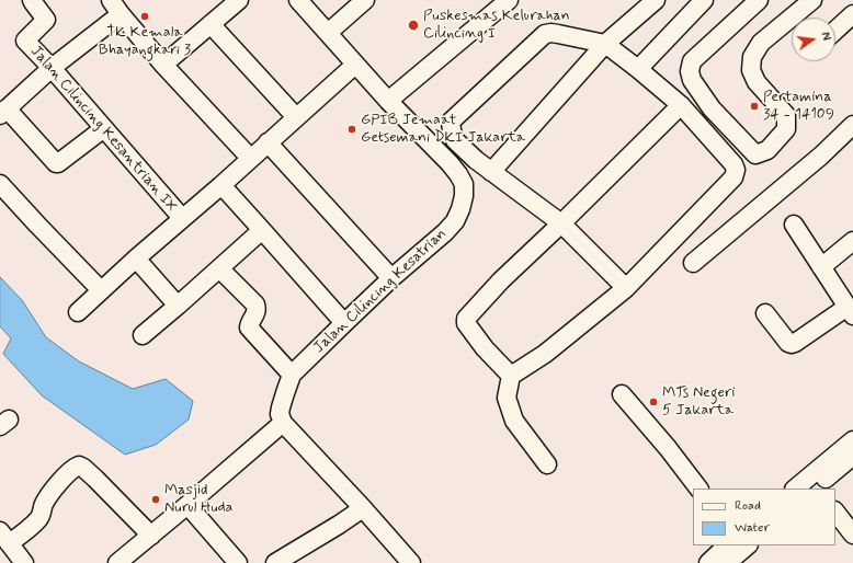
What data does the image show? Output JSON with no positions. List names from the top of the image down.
{
  "streets": {
    "street": ["Jalan Cilincing Kesantrian IX", "Jalan Cilincing Kesatrian"]
  },
  "places": [
    "TK Kemala Bhayangkari 3",
    "Puskesmas Kelurahan Cilincing I",
    "Pertamina 34 - 14109",
    "GPIB Jemaat Getsemani DKI Jakarta",
    "MTs Negeri 5 Jakarta",
    "Masjid Nurul Huda"
  ],
  "legend": ["Road", "Water"],
  "north": "right"
}
